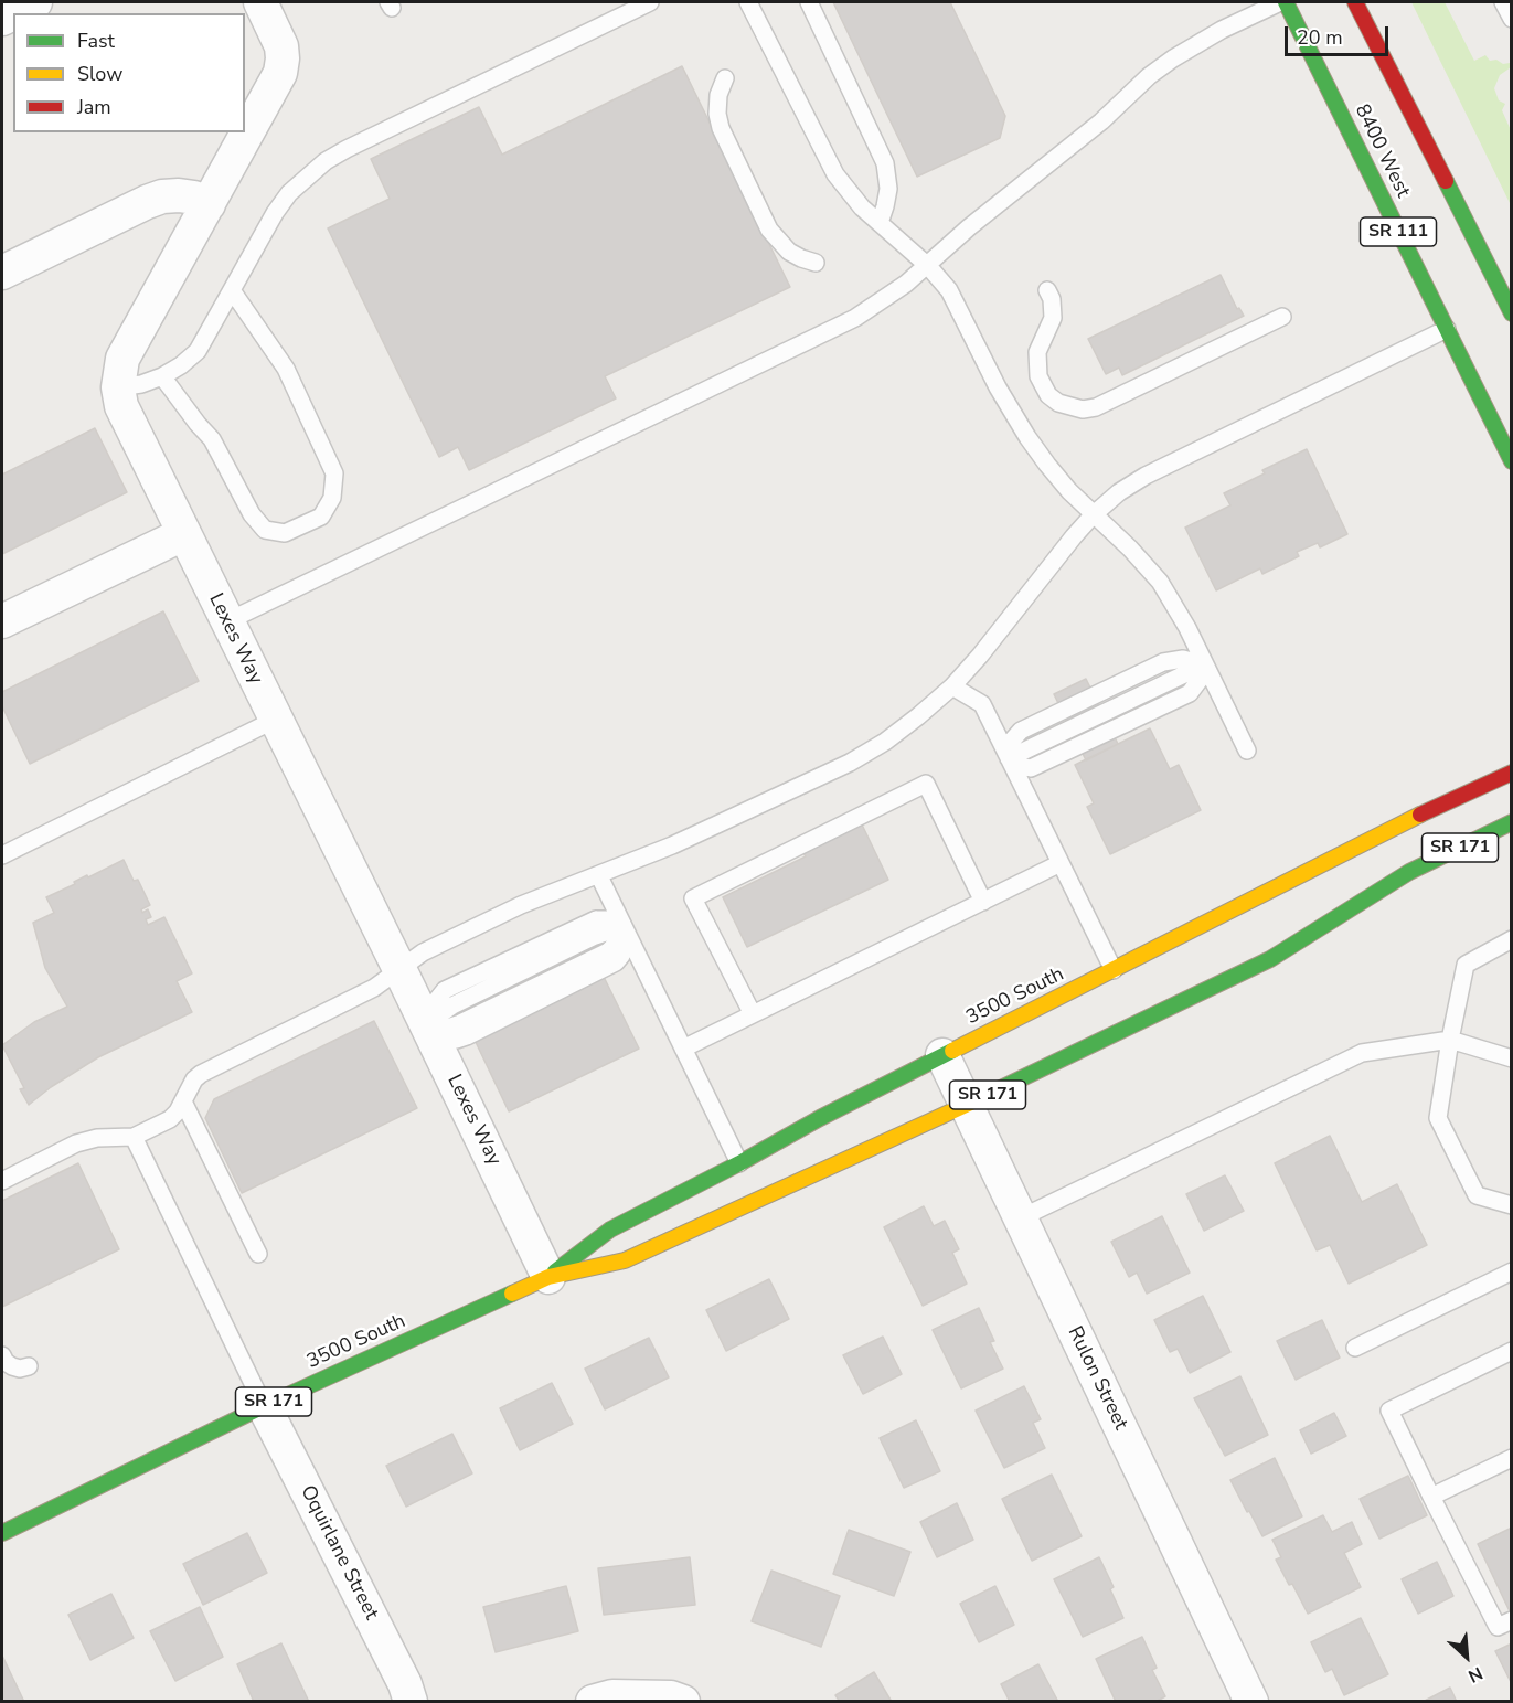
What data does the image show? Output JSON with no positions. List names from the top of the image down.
{
  "streets": {
    "main road": [
      "8400 West",
      "SR 111",
      "SR 171",
      "3500 South"
    ],
    "street": ["Lexes Way", "Rulon Street", "Oquirlane Street"]
  },
  "crossings": [
    ["Lexes Way", "3500 South"],
    ["3500 South", "Rulon Street"],
    ["3500 South", "Oquirlane Street"]
  ],
  "legend": ["Fast", "Slow", "Jam"],
  "scale_bar": "20 m",
  "north": "bottom right"
}
